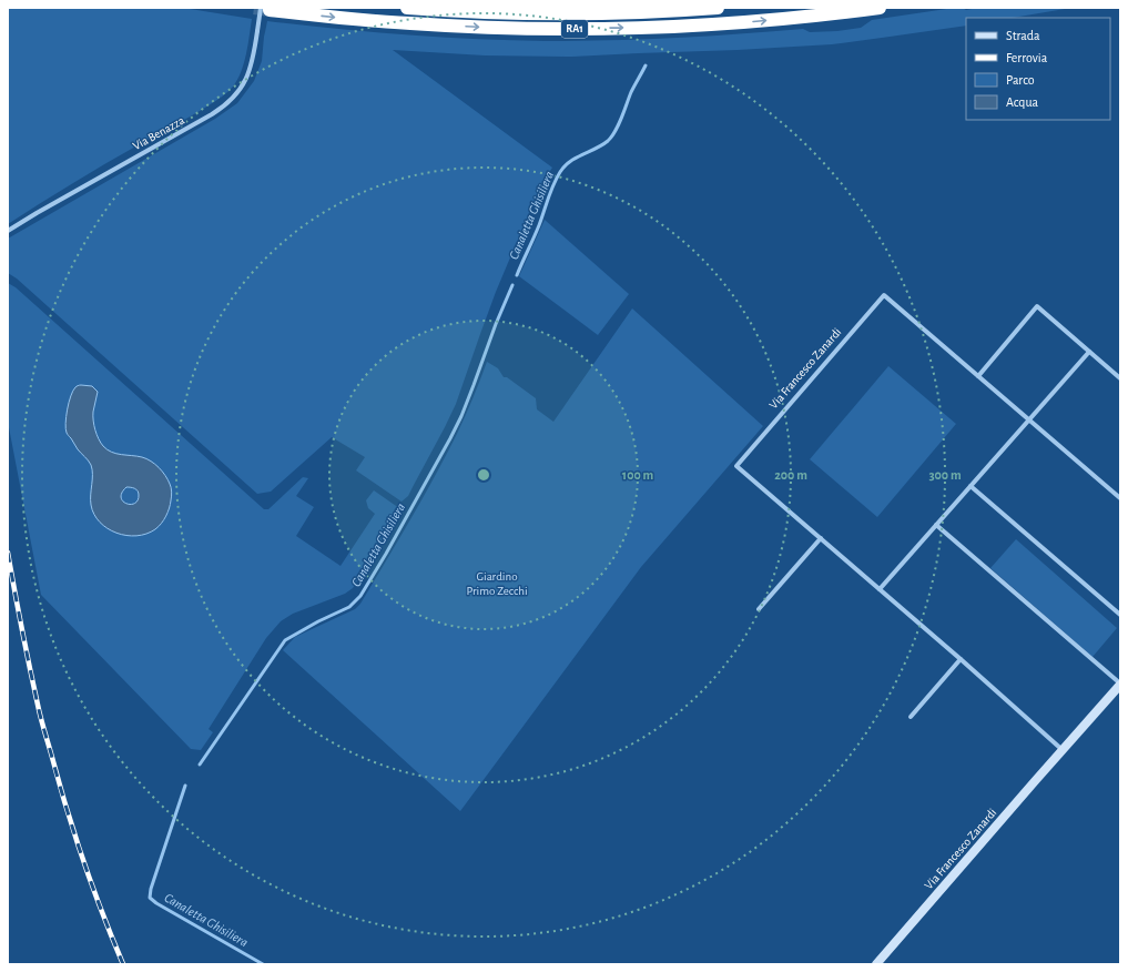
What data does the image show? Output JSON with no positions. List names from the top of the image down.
{
  "streets": {
    "highway": ["RA1"],
    "street": ["Via Benazza", "Via Francesco Zanardi"]
  },
  "crossings": [
    ["RA1", "Via Benazza"]
  ],
  "water": ["Canaletta Ghisiliera"],
  "parks": ["Giardino Primo Zecchi"],
  "legend": [
    "Strada",
    "Ferrovia",
    "Parco",
    "Acqua"
  ],
  "rings": ["100 m", "200 m", "300 m"]
}
